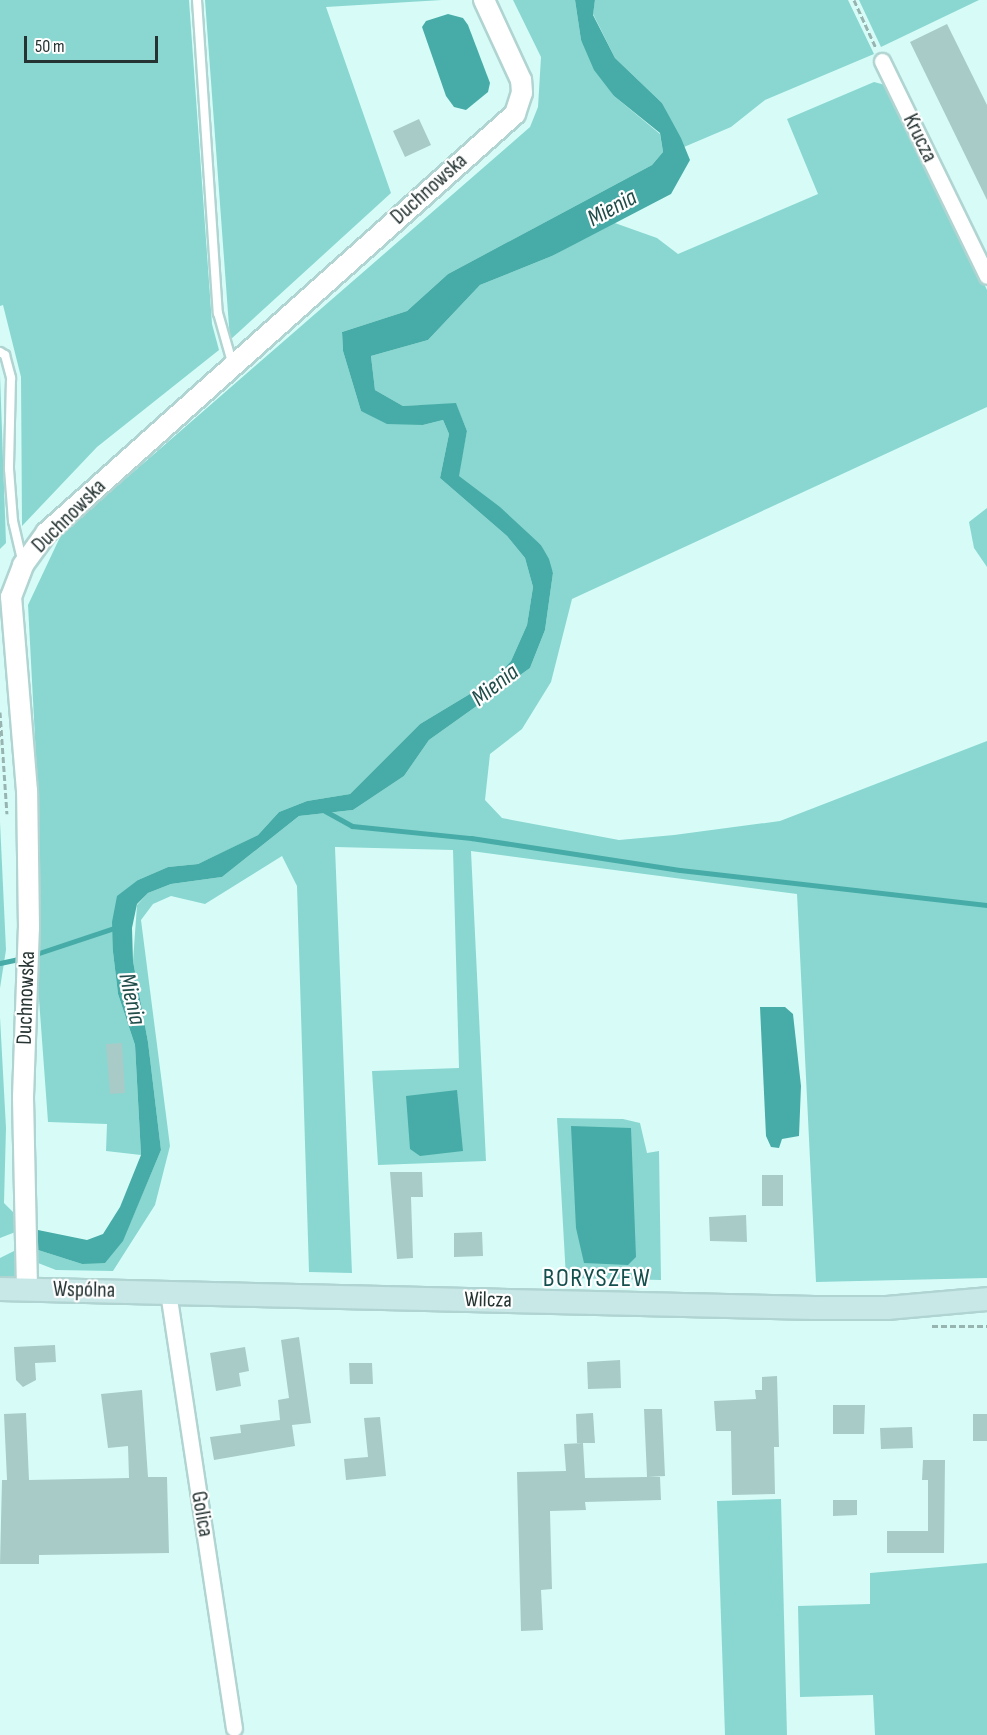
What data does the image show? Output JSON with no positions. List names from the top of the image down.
{
  "streets": {
    "main road": ["Wspólna", "Wilcza"],
    "street": ["Krucza", "Duchnowska", "Golica"]
  },
  "crossings": [
    ["Duchnowska", "Wspólna"],
    ["Wspólna", "Wilcza"],
    ["Wspólna", "Golica"],
    ["Wilcza", "Golica"]
  ],
  "districts": ["BORYSZEW"],
  "water": ["Mienia"],
  "scale_bar": "50 m"
}
